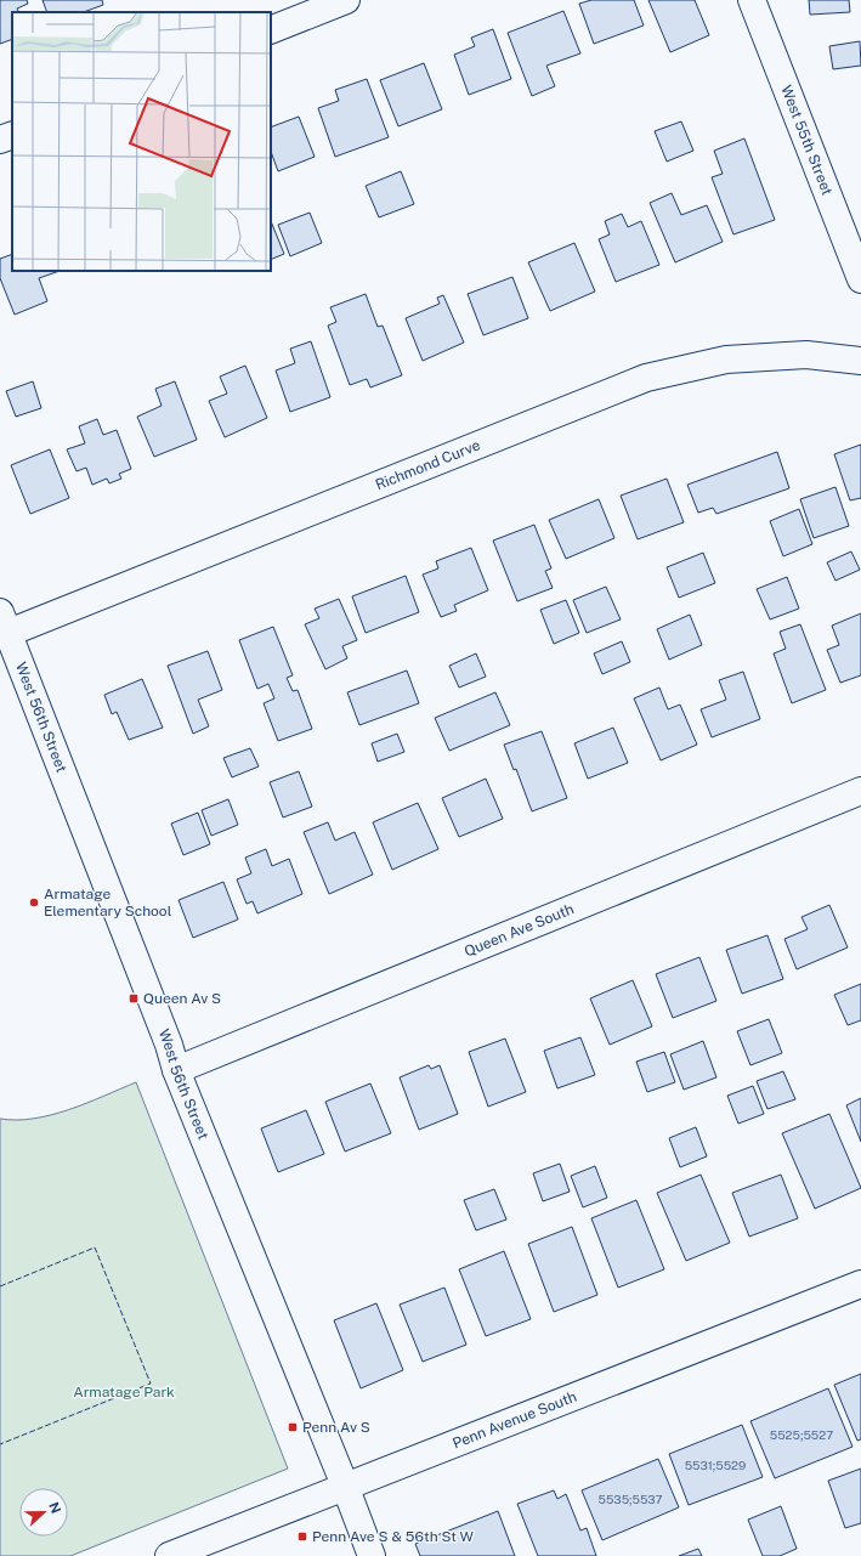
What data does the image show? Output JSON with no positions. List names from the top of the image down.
{
  "streets": {
    "street": [
      "West 55th Street",
      "Richmond Curve",
      "West 56th Street",
      "Queen Ave South",
      "Penn Avenue South"
    ]
  },
  "crossings": [
    ["Richmond Curve", "West 56th Street"],
    ["West 56th Street", "Queen Ave South"],
    ["West 56th Street", "Penn Avenue South"]
  ],
  "parks": ["Armatage Park"],
  "places": {
    "other": ["Armatage Elementary School"],
    "transit": ["Queen Av S", "Penn Av S", "Penn Ave S & 56th St W"]
  },
  "house_numbers": ["5525;5527", "5531;5529", "5535;5537"],
  "north": "right"
}
